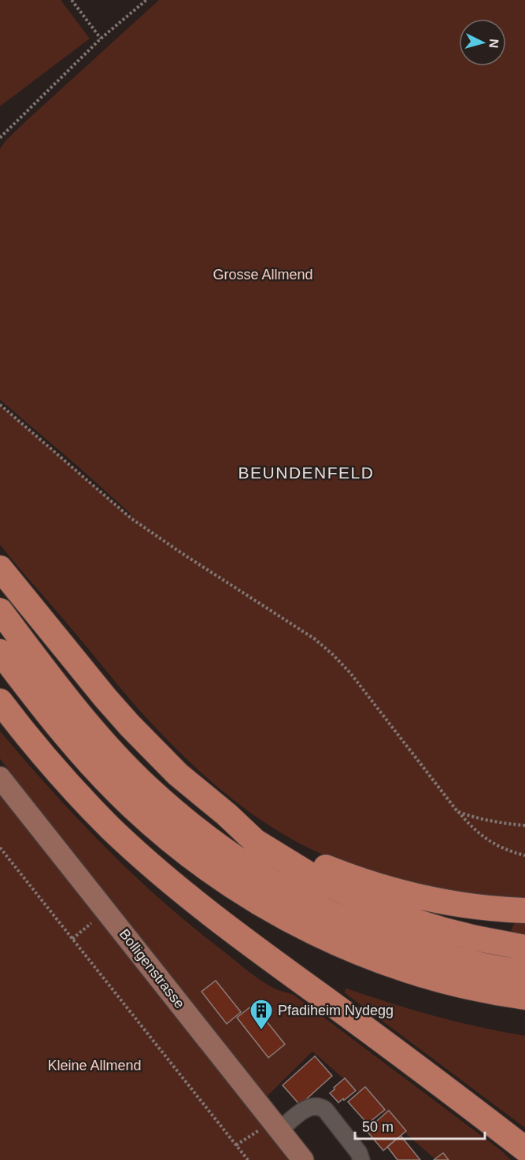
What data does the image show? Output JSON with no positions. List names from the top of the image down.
{
  "streets": {
    "main road": ["Bolligenstrasse"]
  },
  "districts": ["BEUNDENFELD"],
  "parks": ["Grosse Allmend", "Kleine Allmend"],
  "places": {
    "building": ["Pfadiheim Nydegg"]
  },
  "scale_bar": "50 m",
  "north": "right"
}
